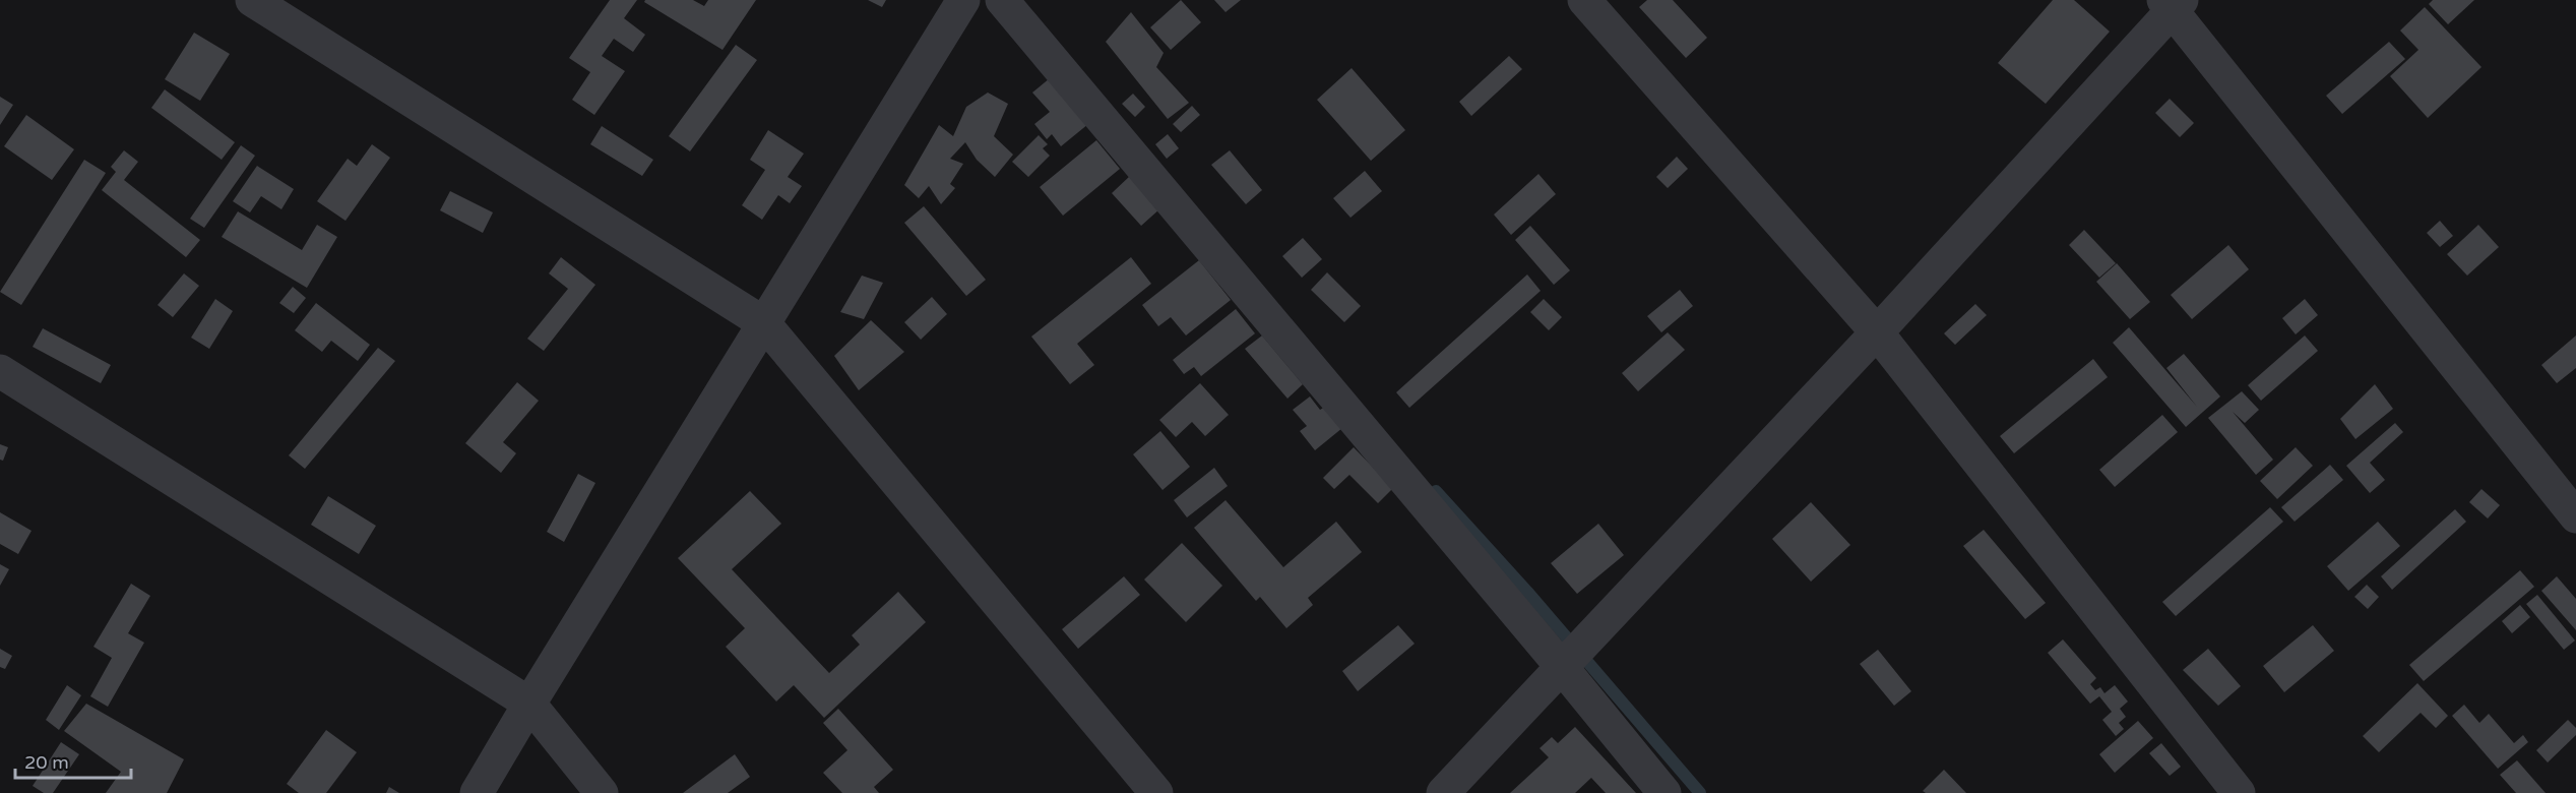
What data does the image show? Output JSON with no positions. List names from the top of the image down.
{
  "scale_bar": "20 m"
}
